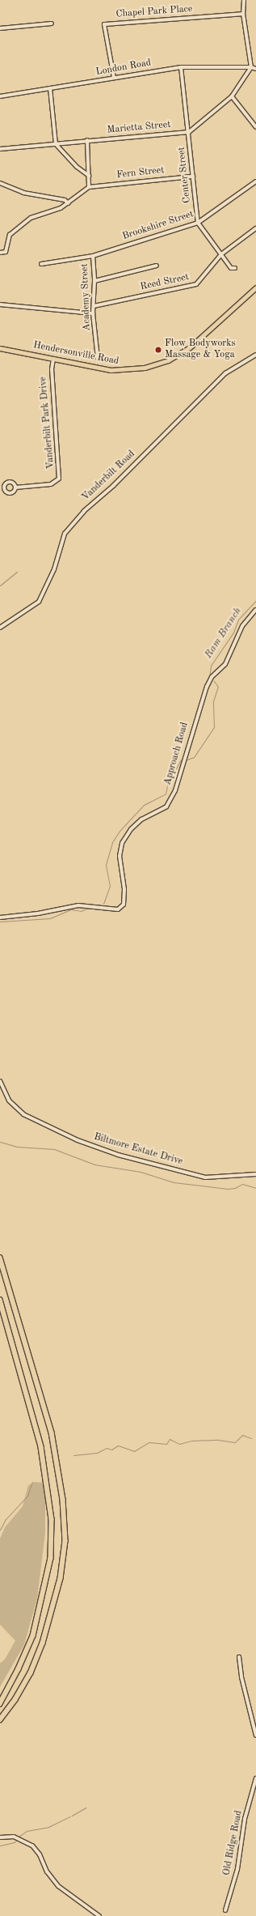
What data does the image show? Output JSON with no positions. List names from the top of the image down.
{
  "streets": {
    "main road": ["Hendersonville Road"],
    "street": [
      "Chapel Park Place",
      "London Road",
      "Marietta Street",
      "Fern Street",
      "Center Street",
      "Brookshire Street",
      "Reed Street",
      "Academy Street",
      "Vanderbilt Park Drive",
      "Vanderbilt Road",
      "Approach Road",
      "Biltmore Estate Drive",
      "Old Ridge Road"
    ]
  },
  "crossings": [
    ["Chapel Park Place", "London Road"],
    ["London Road", "Center Street"],
    ["Marietta Street", "Center Street"],
    ["Fern Street", "Center Street"],
    ["Center Street", "Brookshire Street"],
    ["Brookshire Street", "Academy Street"],
    ["Reed Street", "Academy Street"],
    ["Hendersonville Road", "Vanderbilt Park Drive"]
  ],
  "water": ["Ram Branch"],
  "places": ["Flow Bodyworks Massage & Yoga"]
}
